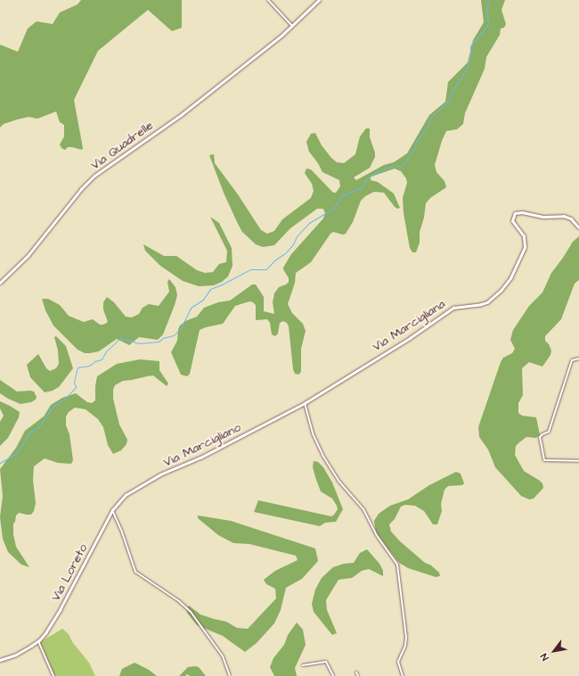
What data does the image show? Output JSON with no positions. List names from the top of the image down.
{
  "streets": {
    "street": [
      "Via Quadrelle",
      "Via Marcigliana",
      "Via Marcigliano",
      "Via Loreto"
    ]
  },
  "crossings": [
    ["Via Marcigliana", "Via Marcigliano"],
    ["Via Marcigliano", "Via Loreto"]
  ],
  "north": "bottom left"
}
